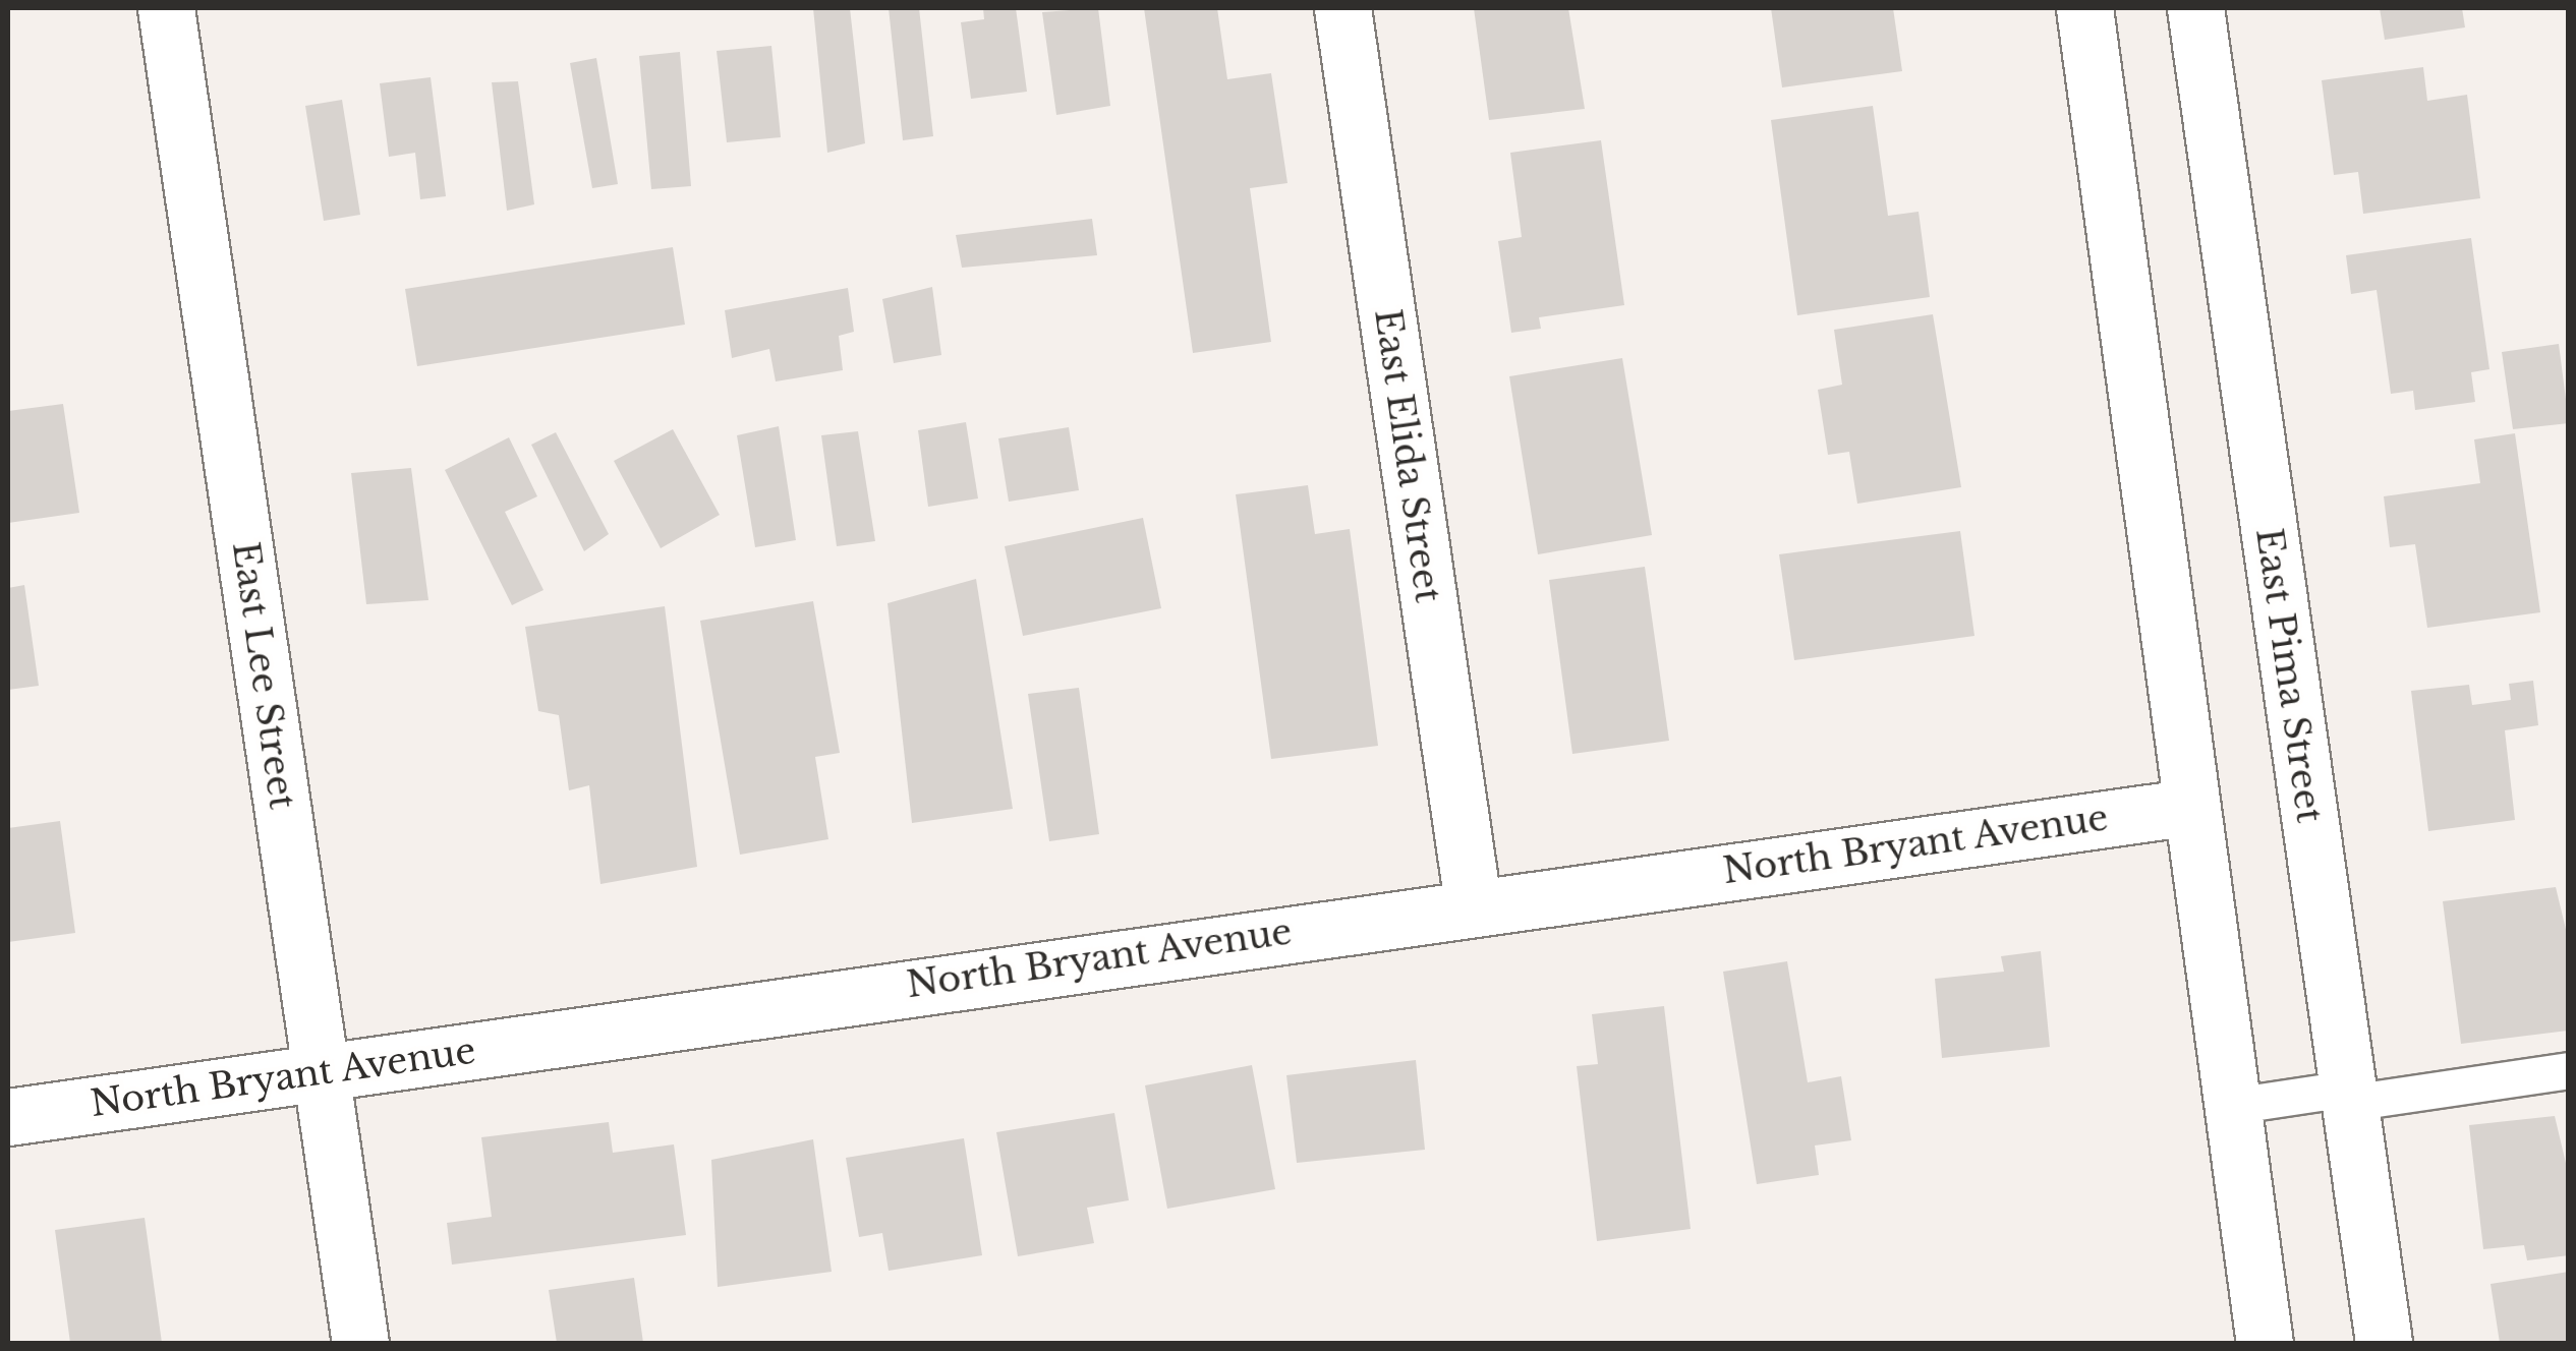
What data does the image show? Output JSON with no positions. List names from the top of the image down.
{
  "streets": {
    "street": [
      "East Elida Street",
      "East Lee Street",
      "East Pima Street",
      "North Bryant Avenue"
    ]
  },
  "crossings": [
    ["East Elida Street", "North Bryant Avenue"],
    ["East Lee Street", "North Bryant Avenue"]
  ]
}
